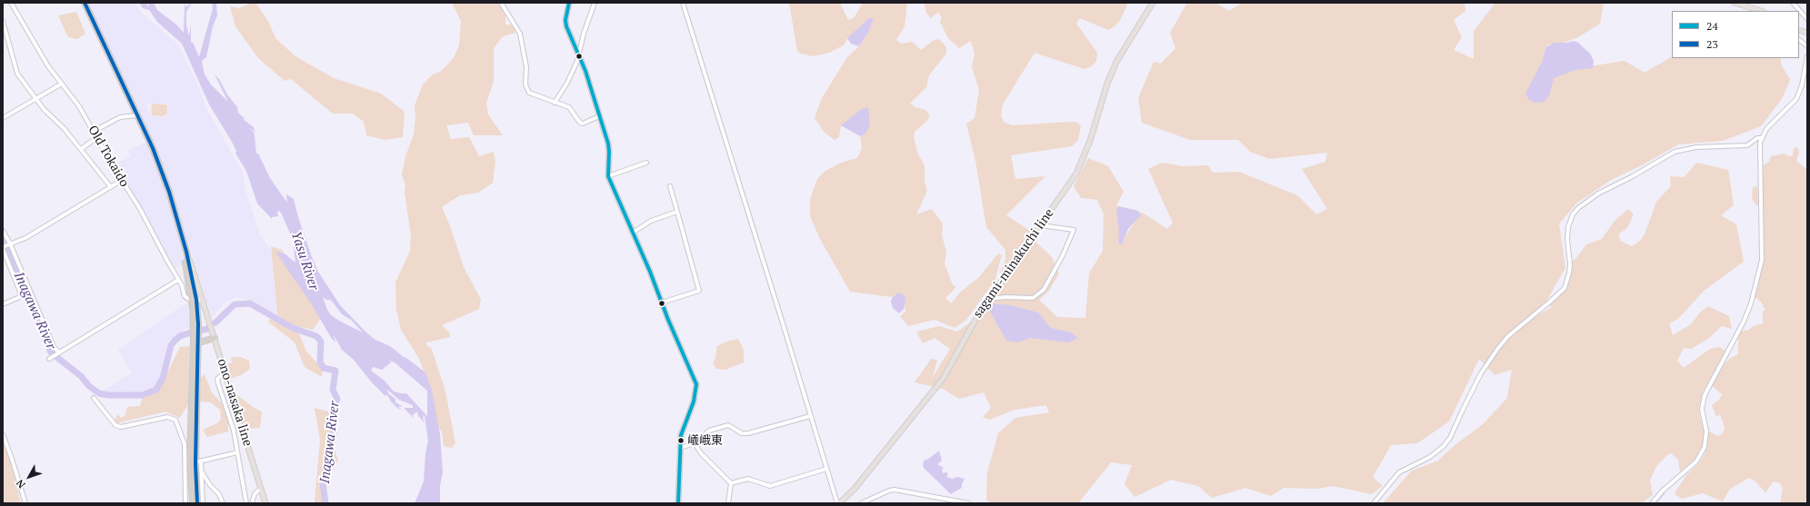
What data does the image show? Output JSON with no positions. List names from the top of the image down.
{
  "streets": {
    "main road": ["sagami-minakuchi line", "ono-nasaka line"],
    "street": ["Old Tokaido"]
  },
  "water": ["Yasu River", "Inagawa River"],
  "places": ["嶬峨東"],
  "lines": ["transit line 24", "transit line 23"],
  "legend": ["24", "23"],
  "north": "bottom left"
}
